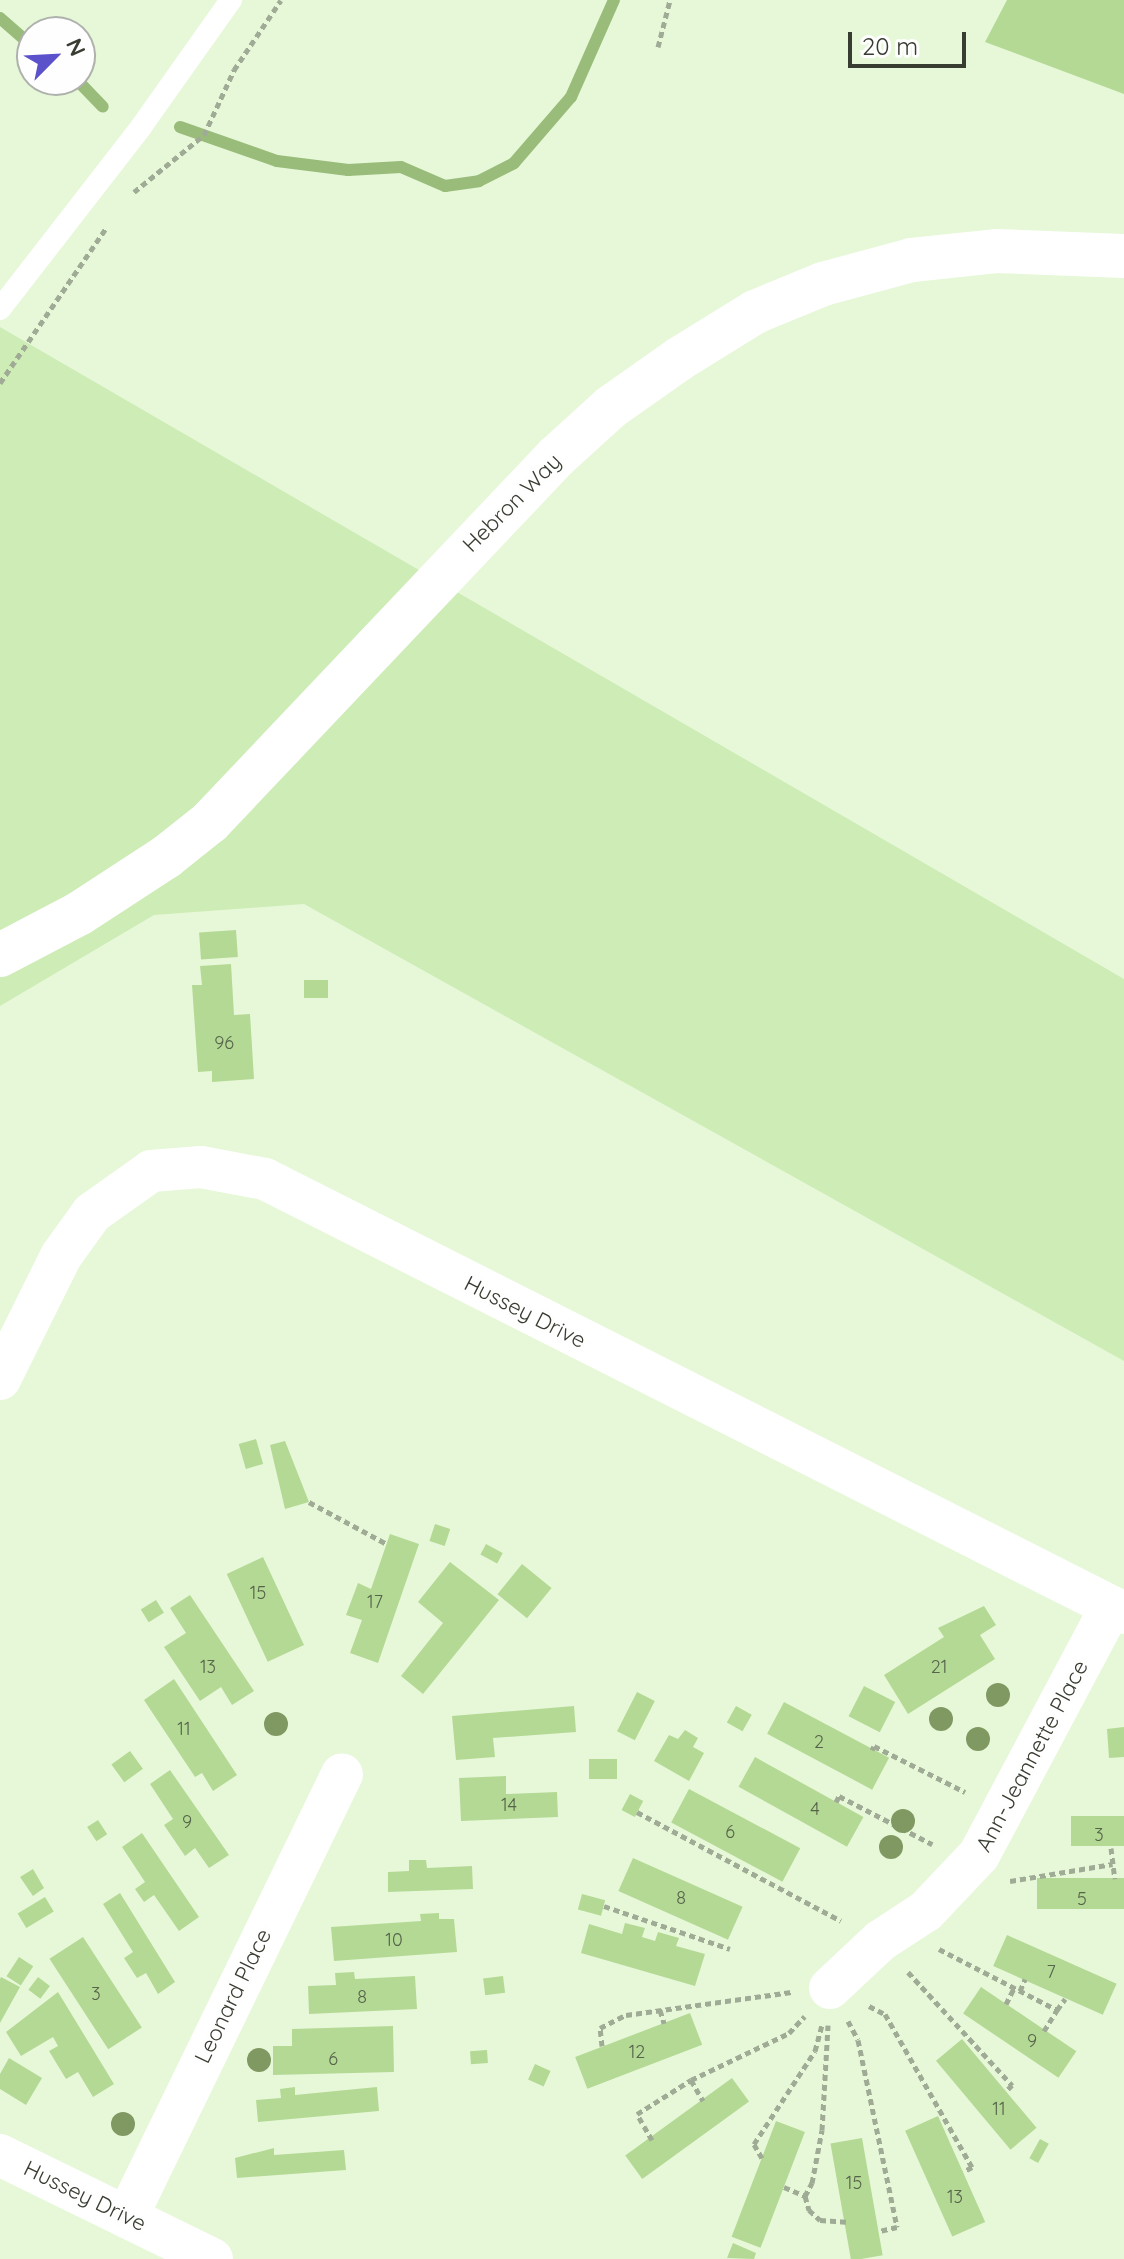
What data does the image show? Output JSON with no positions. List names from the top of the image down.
{
  "streets": {
    "street": [
      "Hebron Way",
      "Hussey Drive",
      "Ann-Jeannette Place",
      "Leonard Place"
    ]
  },
  "crossings": [
    ["Hussey Drive", "Ann-Jeannette Place"],
    ["Hussey Drive", "Leonard Place"]
  ],
  "house_numbers": [
    "96",
    "15",
    "17",
    "13",
    "21",
    "11",
    "2",
    "14",
    "4",
    "9",
    "6",
    "3",
    "8",
    "5",
    "10",
    "7",
    "3",
    "8",
    "9",
    "12",
    "6",
    "11",
    "15",
    "13"
  ],
  "scale_bar": "20 m",
  "north": "top right"
}
